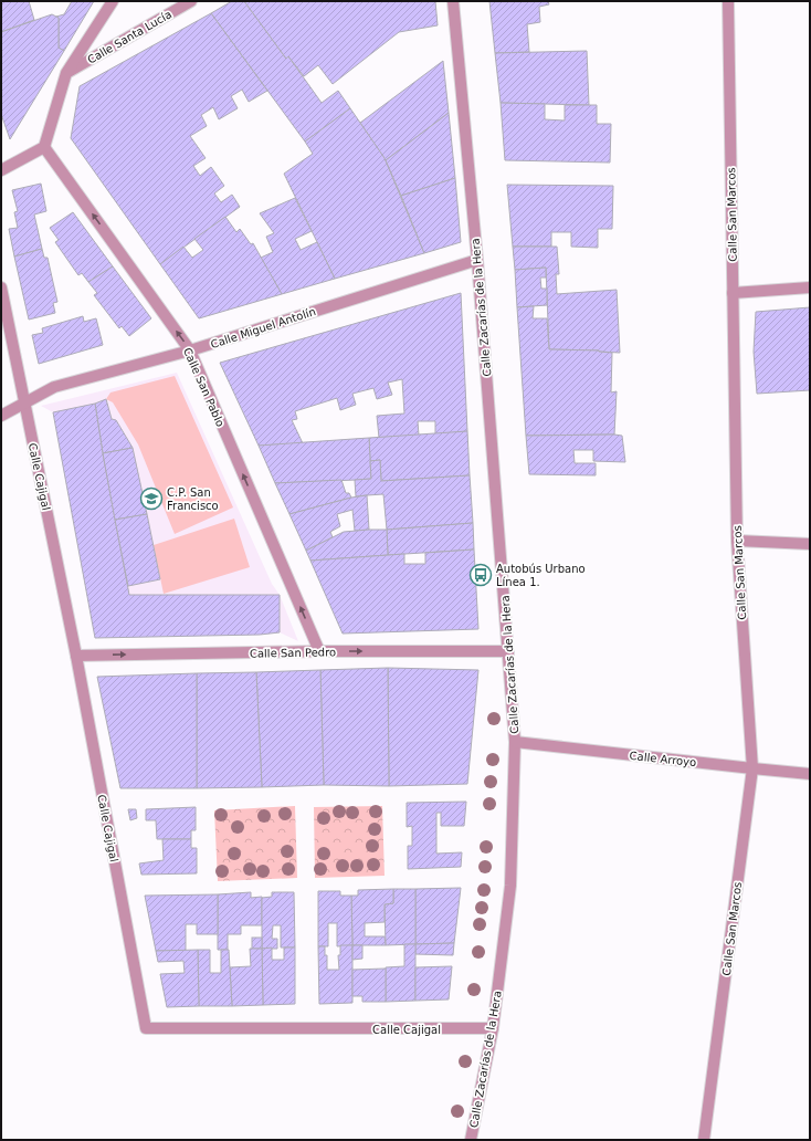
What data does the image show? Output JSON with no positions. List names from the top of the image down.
{
  "streets": {
    "street": [
      "Calle Santa Lucía",
      "Calle San Marcos",
      "Calle Zacarías de la Hera",
      "Calle Miguel Antolín",
      "Calle San Pablo",
      "Calle Cajigal",
      "Calle San Pedro",
      "Calle Arroyo"
    ]
  },
  "crossings": [
    ["Calle Santa Lucía", "Calle San Pablo"],
    ["Calle San Marcos", "Calle Arroyo"],
    ["Calle Zacarías de la Hera", "Calle Miguel Antolín"],
    ["Calle Zacarías de la Hera", "Calle Cajigal"],
    ["Calle Zacarías de la Hera", "Calle San Pedro"],
    ["Calle Zacarías de la Hera", "Calle Arroyo"],
    ["Calle Miguel Antolín", "Calle San Pablo"],
    ["Calle Miguel Antolín", "Calle Cajigal"],
    ["Calle San Pablo", "Calle San Pedro"],
    ["Calle Cajigal", "Calle San Pedro"]
  ],
  "one_way": ["Calle San Pablo", "Calle San Pedro"],
  "places": {
    "school or university": ["C.P. San Francisco"],
    "bus stop": ["Autobús Urbano Línea 1."]
  }
}
